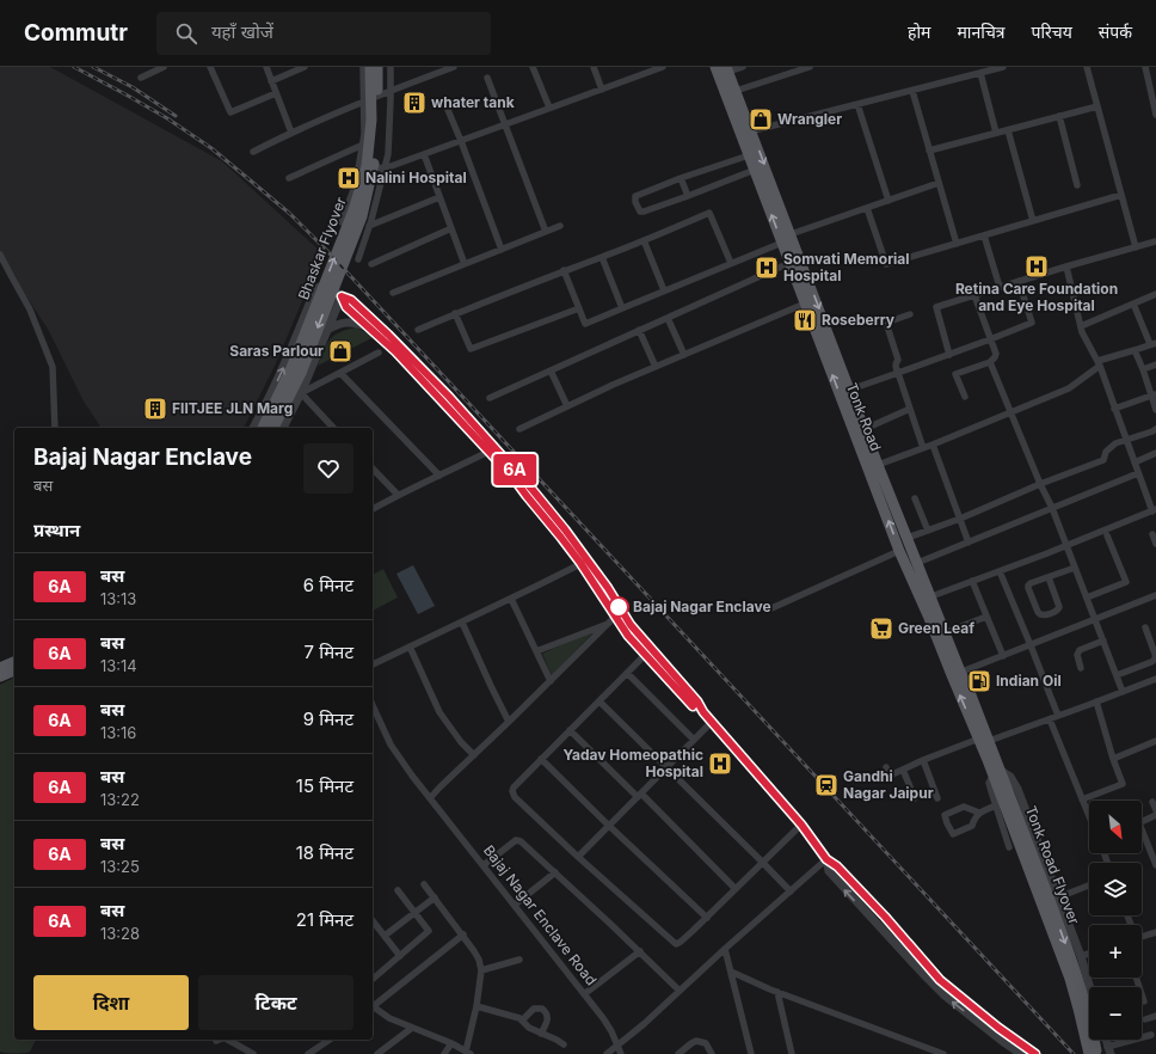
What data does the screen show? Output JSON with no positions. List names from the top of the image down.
{
  "streets": {
    "main road": ["Bhaskar Flyover", "Tonk Road", "Tonk Road Flyover"],
    "street": ["Bajaj Nagar Enclave Road"]
  },
  "crossings": [
    ["Tonk Road", "Tonk Road Flyover"]
  ],
  "places": {
    "building": ["whater tank", "FIITJEE JLN Marg"],
    "shop": ["Wrangler", "Saras Parlour"],
    "hospital": [
      "Nalini Hospital",
      "Retina Care Foundation and Eye Hospital",
      "Somvati Memorial Hospital",
      "Yadav Homeopathic Hospital"
    ],
    "restaurant": ["Roseberry"],
    "other": ["Bajaj Nagar Enclave"],
    "supermarket": ["Green Leaf"],
    "fuel station": ["Indian Oil"],
    "station": ["Gandhi Nagar Jaipur"]
  },
  "lines": ["bus line 6A"],
  "north": "bottom right",
  "page": {
    "header": "Commutr",
    "search": "यहाँ खोजें",
    "nav": [
      "होम",
      "मानचित्र",
      "परिचय",
      "संपर्क"
    ],
    "on_map": "6A",
    "heading": [
      ["Bajaj Nagar Enclave", "बस"],
      "प्रस्थान"
    ],
    "list": [
      {
        "mark": "6A",
        "name": "बस",
        "note": "13:13",
        "value": "6 मिनट"
      },
      {
        "mark": "6A",
        "name": "बस",
        "note": "13:14",
        "value": "7 मिनट"
      },
      {
        "mark": "6A",
        "name": "बस",
        "note": "13:16",
        "value": "9 मिनट"
      },
      {
        "mark": "6A",
        "name": "बस",
        "note": "13:22",
        "value": "15 मिनट"
      },
      {
        "mark": "6A",
        "name": "बस",
        "note": "13:25",
        "value": "18 मिनट"
      },
      {
        "mark": "6A",
        "name": "बस",
        "note": "13:28",
        "value": "21 मिनट"
      }
    ],
    "map_buttons": ["+", "−"],
    "buttons": ["दिशा", "टिकट"]
  }
}
